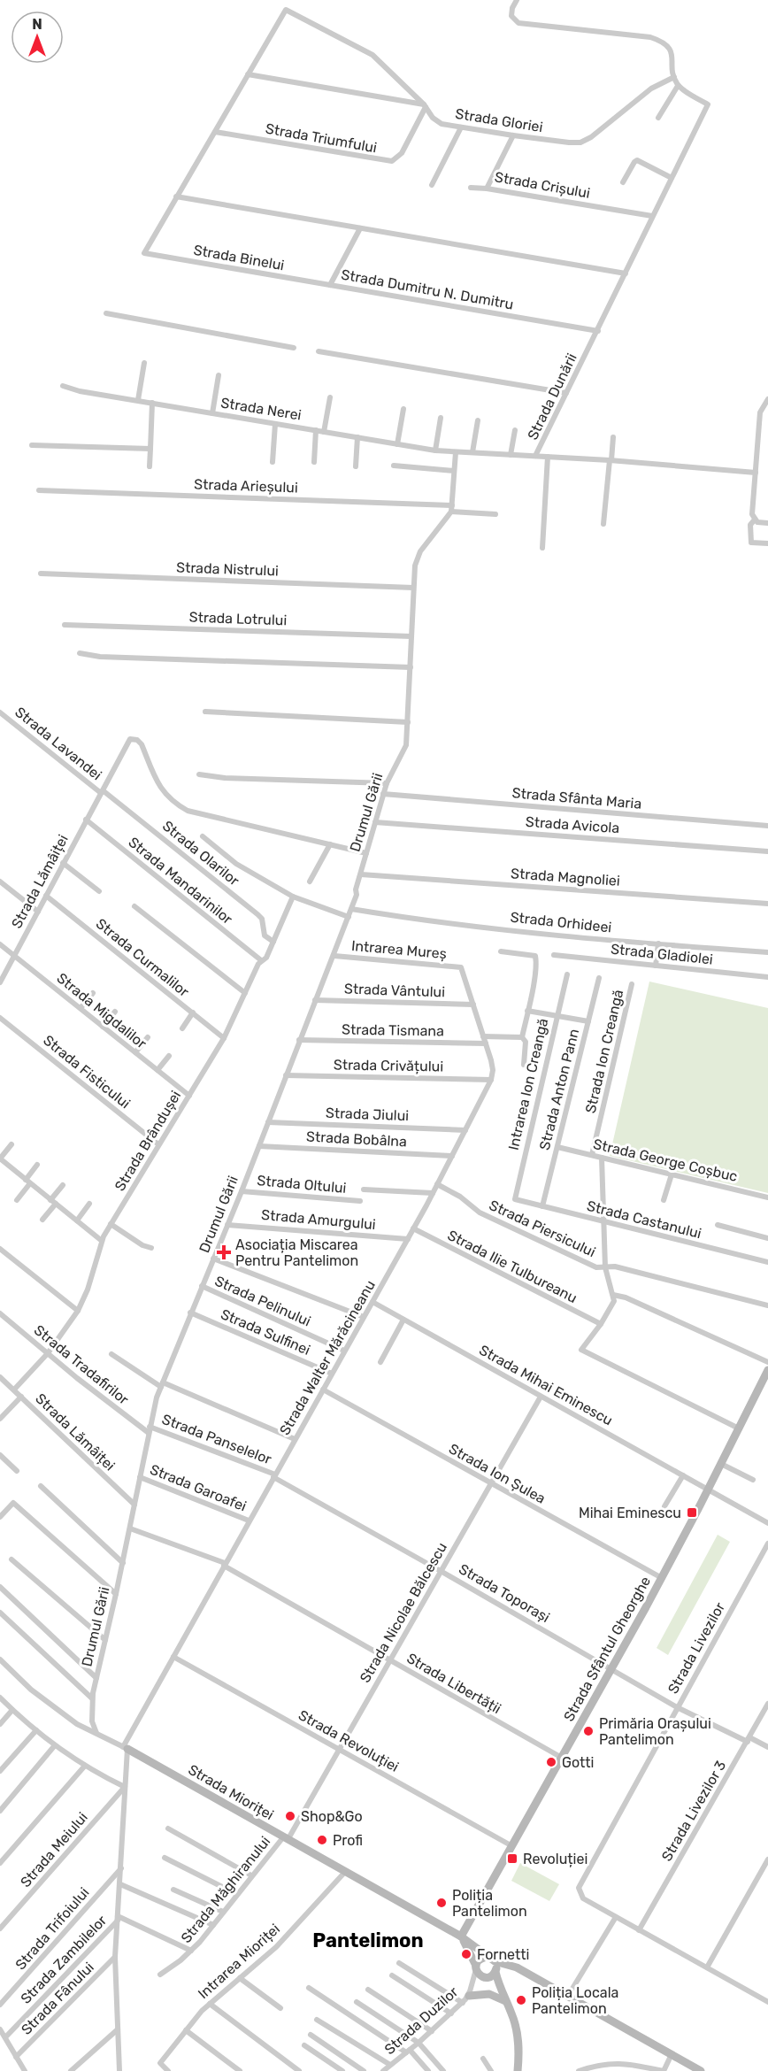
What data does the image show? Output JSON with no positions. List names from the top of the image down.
{
  "streets": {
    "street": [
      "Strada Gloriei",
      "Strada Triumfului",
      "Strada Crișului",
      "Strada Binelui",
      "Strada Dumitru N. Dumitru",
      "Strada Dunării",
      "Strada Nerei",
      "Strada Arieșului",
      "Strada Nistrului",
      "Strada Lotrului",
      "Strada Lavandei",
      "Strada Sfânta Maria",
      "Drumul Gării",
      "Strada Avicola",
      "Strada Olarilor",
      "Strada Magnoliei",
      "Strada Mandarinilor",
      "Strada Lămâiței",
      "Strada Orhideei",
      "Intrarea Mureș",
      "Strada Gladiolei",
      "Strada Curmalilor",
      "Strada Vântului",
      "Strada Migdalilor",
      "Strada Tismana",
      "Strada Ion Creangă",
      "Strada Crivățului",
      "Strada Fisticului",
      "Intrarea Ion Creangă",
      "Strada Anton Pann",
      "Strada Jiului",
      "Strada Bobâlna",
      "Strada Brândușei",
      "Strada George Coșbuc",
      "Strada Oltului",
      "Strada Amurgului",
      "Strada Castanului",
      "Strada Piersicului",
      "Strada Ilie Tulbureanu",
      "Strada Pelinului",
      "Strada Sulfinei",
      "Strada Walter Mărăcineanu",
      "Strada Tradafirilor",
      "Strada Mihai Eminescu",
      "Strada Panselelor",
      "Strada Ion Șulea",
      "Strada Garoafei",
      "Strada Toporași",
      "Strada Nicolae Bălcescu",
      "Strada Livezilor",
      "Strada Sfântul Gheorghe",
      "Strada Libertății",
      "Strada Revoluției",
      "Strada Mioriței",
      "Strada Livezilor 3",
      "Strada Meiului",
      "Strada Măghiranului",
      "Strada Trifoiului",
      "Strada Zambilelor",
      "Intrarea Mioriței",
      "Strada Fânului",
      "Strada Duzilor"
    ]
  },
  "crossings": [
    ["Strada Gloriei", "Strada Triumfului"],
    ["Strada Gloriei", "Strada Crișului"],
    ["Strada Crișului", "Strada Dunării"],
    ["Strada Binelui", "Strada Dumitru N. Dumitru"],
    ["Strada Dumitru N. Dumitru", "Strada Dunării"],
    ["Strada Arieșului", "Drumul Gării"],
    ["Strada Nistrului", "Drumul Gării"],
    ["Strada Lotrului", "Drumul Gării"],
    ["Strada Lavandei", "Strada Olarilor"],
    ["Strada Lavandei", "Strada Lămâiței"],
    ["Strada Sfânta Maria", "Drumul Gării"],
    ["Drumul Gării", "Strada Avicola"],
    ["Drumul Gării", "Strada Magnoliei"],
    ["Drumul Gării", "Strada Lămâiței"],
    ["Drumul Gării", "Strada Orhideei"],
    ["Drumul Gării", "Intrarea Mureș"],
    ["Drumul Gării", "Strada Vântului"],
    ["Drumul Gării", "Strada Tismana"],
    ["Drumul Gării", "Strada Crivățului"],
    ["Drumul Gării", "Strada Jiului"],
    ["Drumul Gării", "Strada Bobâlna"],
    ["Drumul Gării", "Strada Oltului"],
    ["Drumul Gării", "Strada Amurgului"],
    ["Drumul Gării", "Strada Pelinului"],
    ["Drumul Gării", "Strada Sulfinei"],
    ["Drumul Gării", "Strada Tradafirilor"],
    ["Drumul Gării", "Strada Panselelor"],
    ["Drumul Gării", "Strada Garoafei"],
    ["Drumul Gării", "Strada Libertății"],
    ["Strada Olarilor", "Strada Lămâiței"],
    ["Strada Olarilor", "Strada Brândușei"],
    ["Strada Mandarinilor", "Strada Lămâiței"],
    ["Strada Mandarinilor", "Strada Brândușei"],
    ["Strada Lămâiței", "Strada Curmalilor"],
    ["Strada Lămâiței", "Strada Migdalilor"],
    ["Strada Lămâiței", "Strada Brândușei"],
    ["Intrarea Mureș", "Strada Vântului"],
    ["Strada Curmalilor", "Strada Brândușei"],
    ["Strada Migdalilor", "Strada Brândușei"],
    ["Strada Ion Creangă", "Strada George Coșbuc"],
    ["Strada Crivățului", "Strada Walter Mărăcineanu"],
    ["Strada Fisticului", "Strada Brândușei"],
    ["Intrarea Ion Creangă", "Strada Castanului"],
    ["Strada Anton Pann", "Strada George Coșbuc"],
    ["Strada Anton Pann", "Strada Castanului"],
    ["Strada Jiului", "Strada Walter Mărăcineanu"],
    ["Strada Bobâlna", "Strada Walter Mărăcineanu"],
    ["Strada Brândușei", "Strada Tradafirilor"],
    ["Strada Amurgului", "Strada Walter Mărăcineanu"],
    ["Strada Piersicului", "Strada Walter Mărăcineanu"],
    ["Strada Ilie Tulbureanu", "Strada Walter Mărăcineanu"],
    ["Strada Pelinului", "Strada Walter Mărăcineanu"],
    ["Strada Sulfinei", "Strada Walter Mărăcineanu"],
    ["Strada Walter Mărăcineanu", "Strada Mihai Eminescu"],
    ["Strada Walter Mărăcineanu", "Strada Panselelor"],
    ["Strada Walter Mărăcineanu", "Strada Ion Șulea"],
    ["Strada Walter Mărăcineanu", "Strada Garoafei"],
    ["Strada Walter Mărăcineanu", "Strada Toporași"],
    ["Strada Walter Mărăcineanu", "Strada Libertății"],
    ["Strada Walter Mărăcineanu", "Strada Revoluției"],
    ["Strada Walter Mărăcineanu", "Strada Mioriței"],
    ["Strada Tradafirilor", "Strada Panselelor"],
    ["Strada Mihai Eminescu", "Strada Nicolae Bălcescu"],
    ["Strada Mihai Eminescu", "Strada Sfântul Gheorghe"],
    ["Strada Panselelor", "Strada Toporași"],
    ["Strada Ion Șulea", "Strada Nicolae Bălcescu"],
    ["Strada Ion Șulea", "Strada Sfântul Gheorghe"],
    ["Strada Toporași", "Strada Nicolae Bălcescu"],
    ["Strada Toporași", "Strada Livezilor"],
    ["Strada Toporași", "Strada Sfântul Gheorghe"],
    ["Strada Toporași", "Strada Livezilor 3"],
    ["Strada Nicolae Bălcescu", "Strada Libertății"],
    ["Strada Nicolae Bălcescu", "Strada Revoluției"],
    ["Strada Nicolae Bălcescu", "Strada Mioriței"],
    ["Strada Nicolae Bălcescu", "Strada Măghiranului"],
    ["Strada Livezilor", "Strada Livezilor 3"],
    ["Strada Sfântul Gheorghe", "Strada Libertății"],
    ["Strada Sfântul Gheorghe", "Strada Revoluției"],
    ["Strada Sfântul Gheorghe", "Strada Mioriței"],
    ["Strada Mioriței", "Strada Măghiranului"],
    ["Strada Mioriței", "Intrarea Mioriței"]
  ],
  "districts": ["Pantelimon"],
  "places": {
    "health": ["Asociația Miscarea Pentru Pantelimon"],
    "transit": ["Mihai Eminescu", "Revoluției"],
    "other": [
      "Primăria Orașului Pantelimon",
      "Gotti",
      "Shop&Go",
      "Profi",
      "Poliția Pantelimon",
      "Fornetti",
      "Poliția Locala Pantelimon"
    ]
  },
  "north": "top"
}
